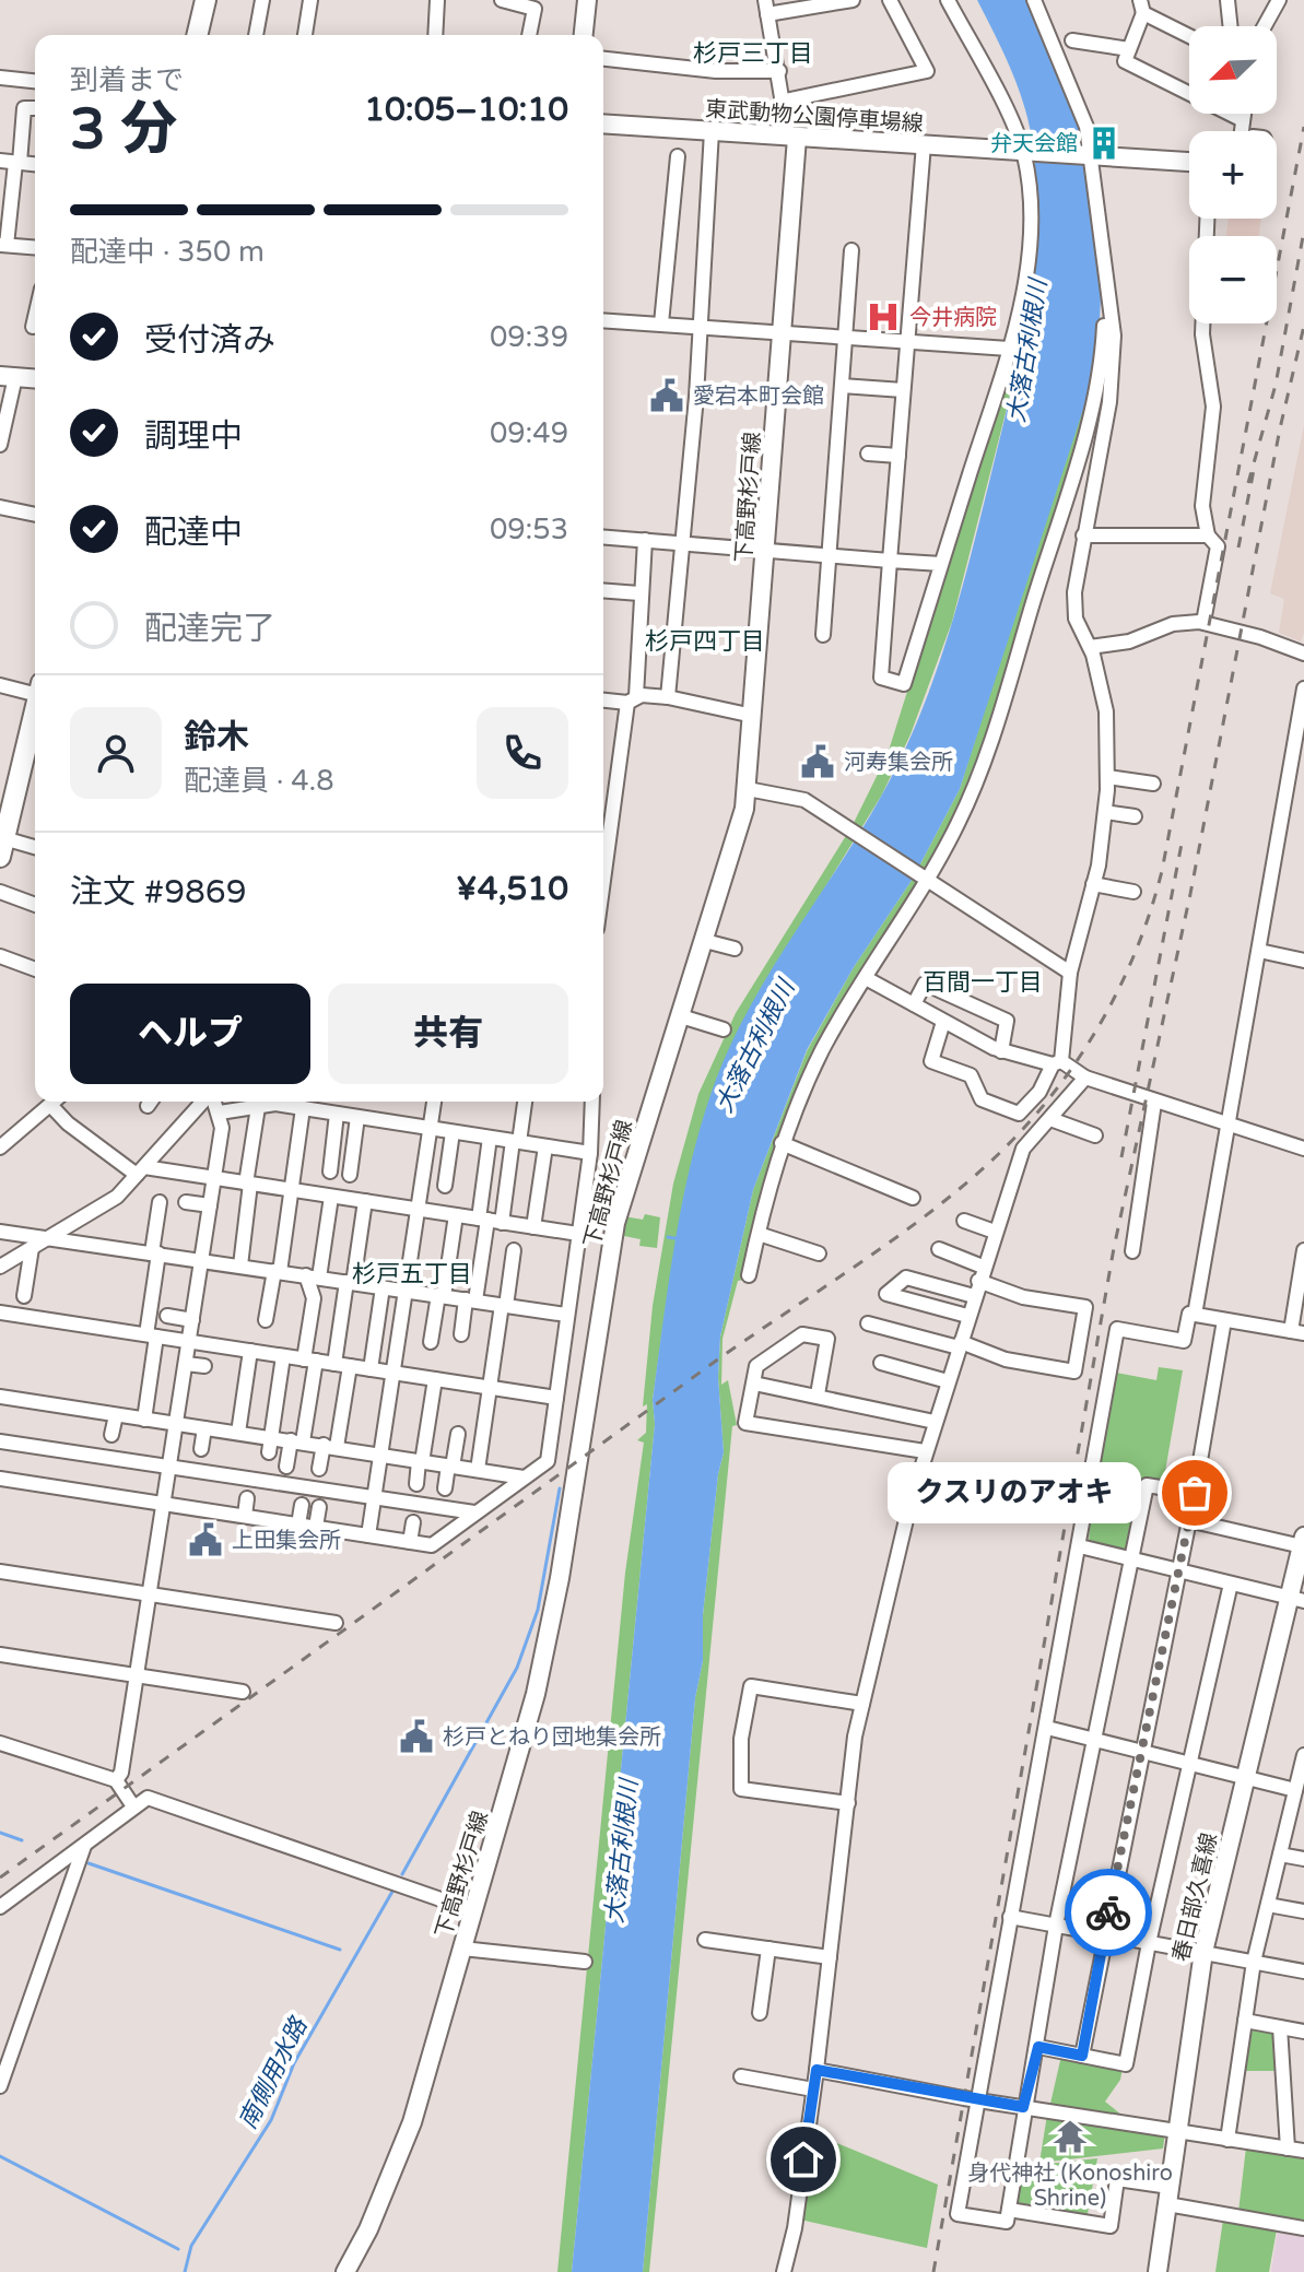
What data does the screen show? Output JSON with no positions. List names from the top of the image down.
{
  "streets": {
    "main road": ["東武動物公園停車場線", "下高野杉戸線", "春日部久喜線"]
  },
  "crossings": [
    ["東武動物公園停車場線", "下高野杉戸線"]
  ],
  "districts": [
    "杉戸三丁目",
    "杉戸四丁目",
    "百間一丁目",
    "杉戸五丁目"
  ],
  "water": ["大落古利根川", "南側用水路"],
  "places": {
    "building": ["弁天会館"],
    "hospital": ["今井病院"],
    "public building": [
      "愛宕本町会館",
      "河寿集会所",
      "上田集会所",
      "杉戸とねり団地集会所"
    ],
    "other": ["クスリのアオキ"],
    "temple": ["身代神社 (Konoshiro Shrine)"]
  },
  "north": "bottom left",
  "page": {
    "map_buttons": ["+", "−"],
    "heading": ["3 分", "到着まで", "10:05–10:10"],
    "panel": [
      "鈴木",
      "配達員 · 4.8",
      "注文 #9869",
      "¥4,510"
    ],
    "bar": "配達中 · 350 m",
    "list": [
      ["受付済み", "09:39"],
      ["調理中", "09:49"],
      ["配達中", "09:53"],
      "配達完了"
    ],
    "buttons": ["ヘルプ", "共有"],
    "bubble": "クスリのアオキ"
  }
}
